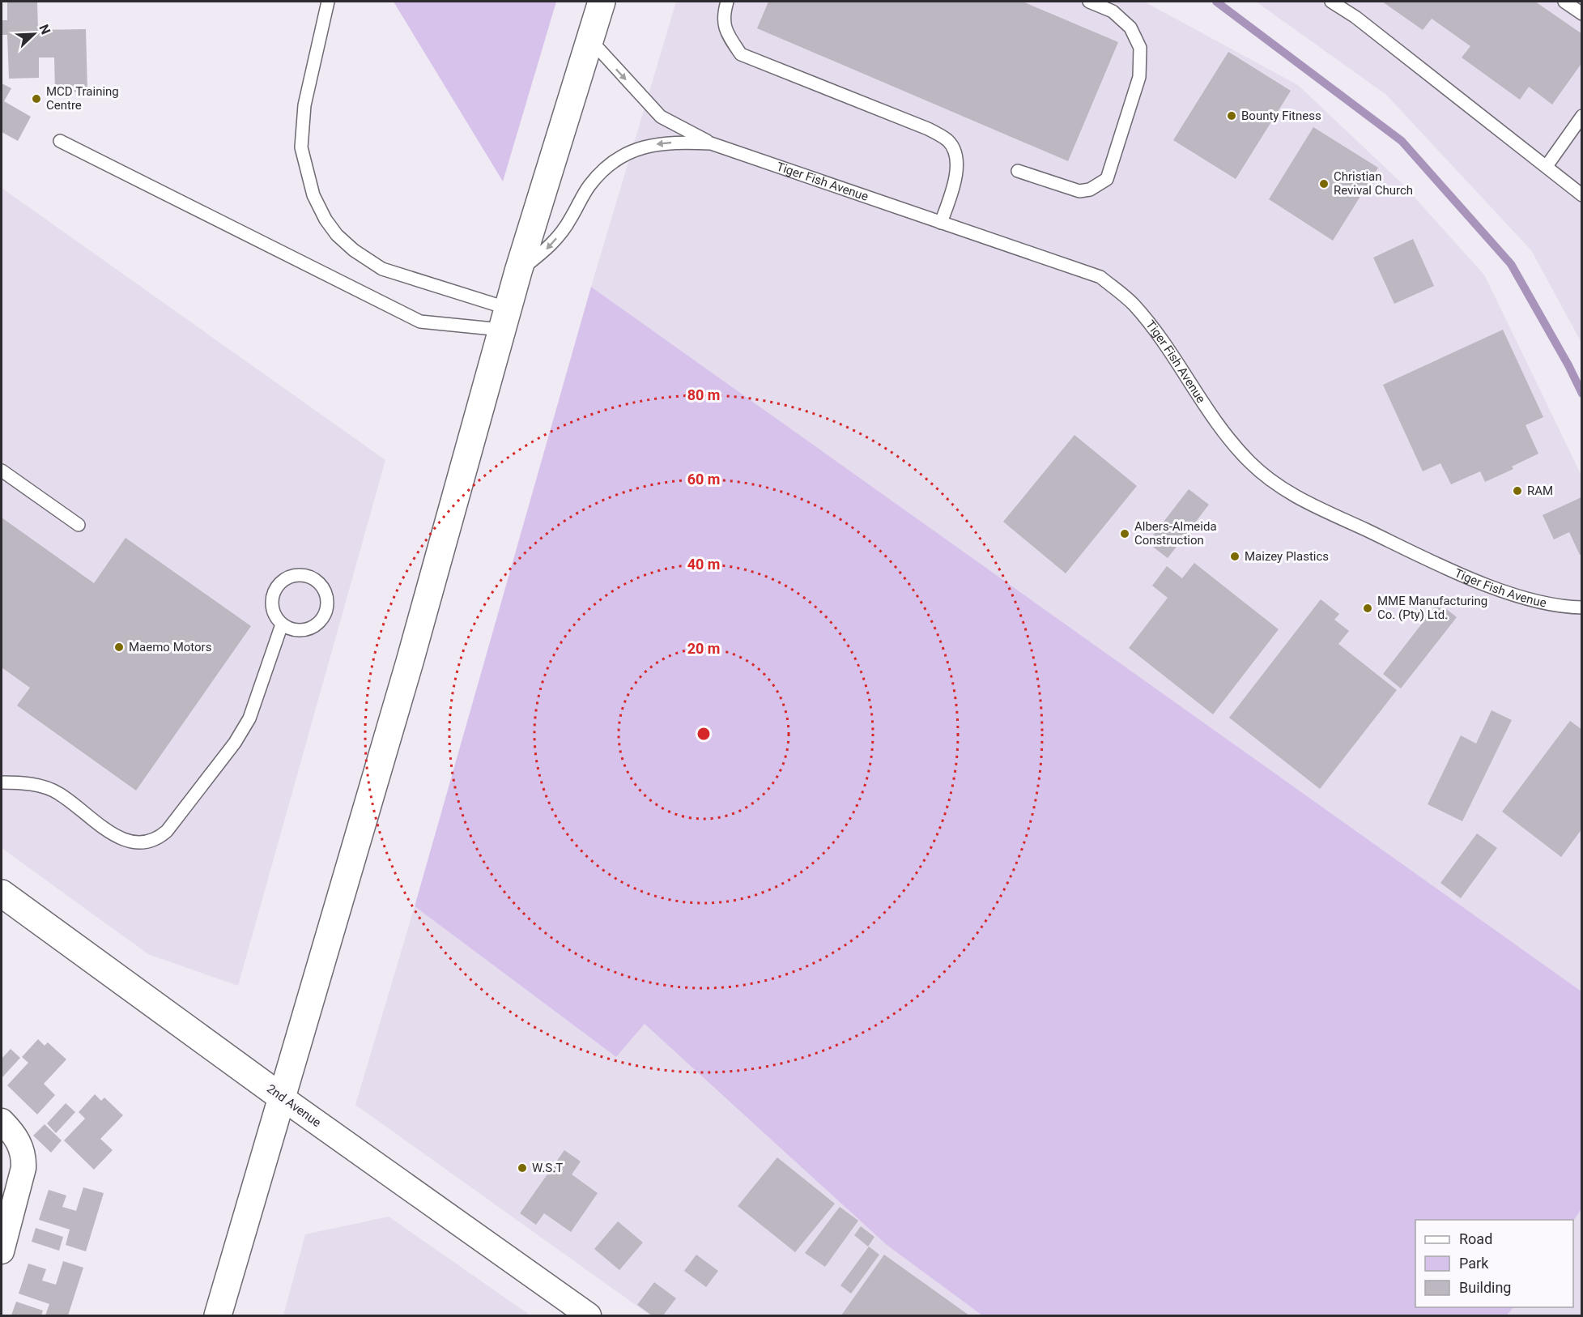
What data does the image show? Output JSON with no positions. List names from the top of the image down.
{
  "streets": {
    "main road": ["2nd Avenue"],
    "lane": ["Tiger Fish Avenue"]
  },
  "places": [
    "MCD Training Centre",
    "Bounty Fitness",
    "Christian Revival Church",
    "RAM",
    "Albers-Almeida Construction",
    "Maizey Plastics",
    "MME Manufacturing Co. (Pty) Ltd.",
    "Maemo Motors",
    "W.S.T"
  ],
  "legend": ["Road", "Park", "Building"],
  "north": "top right",
  "rings": [
    "80 m",
    "60 m",
    "40 m",
    "20 m"
  ]
}
